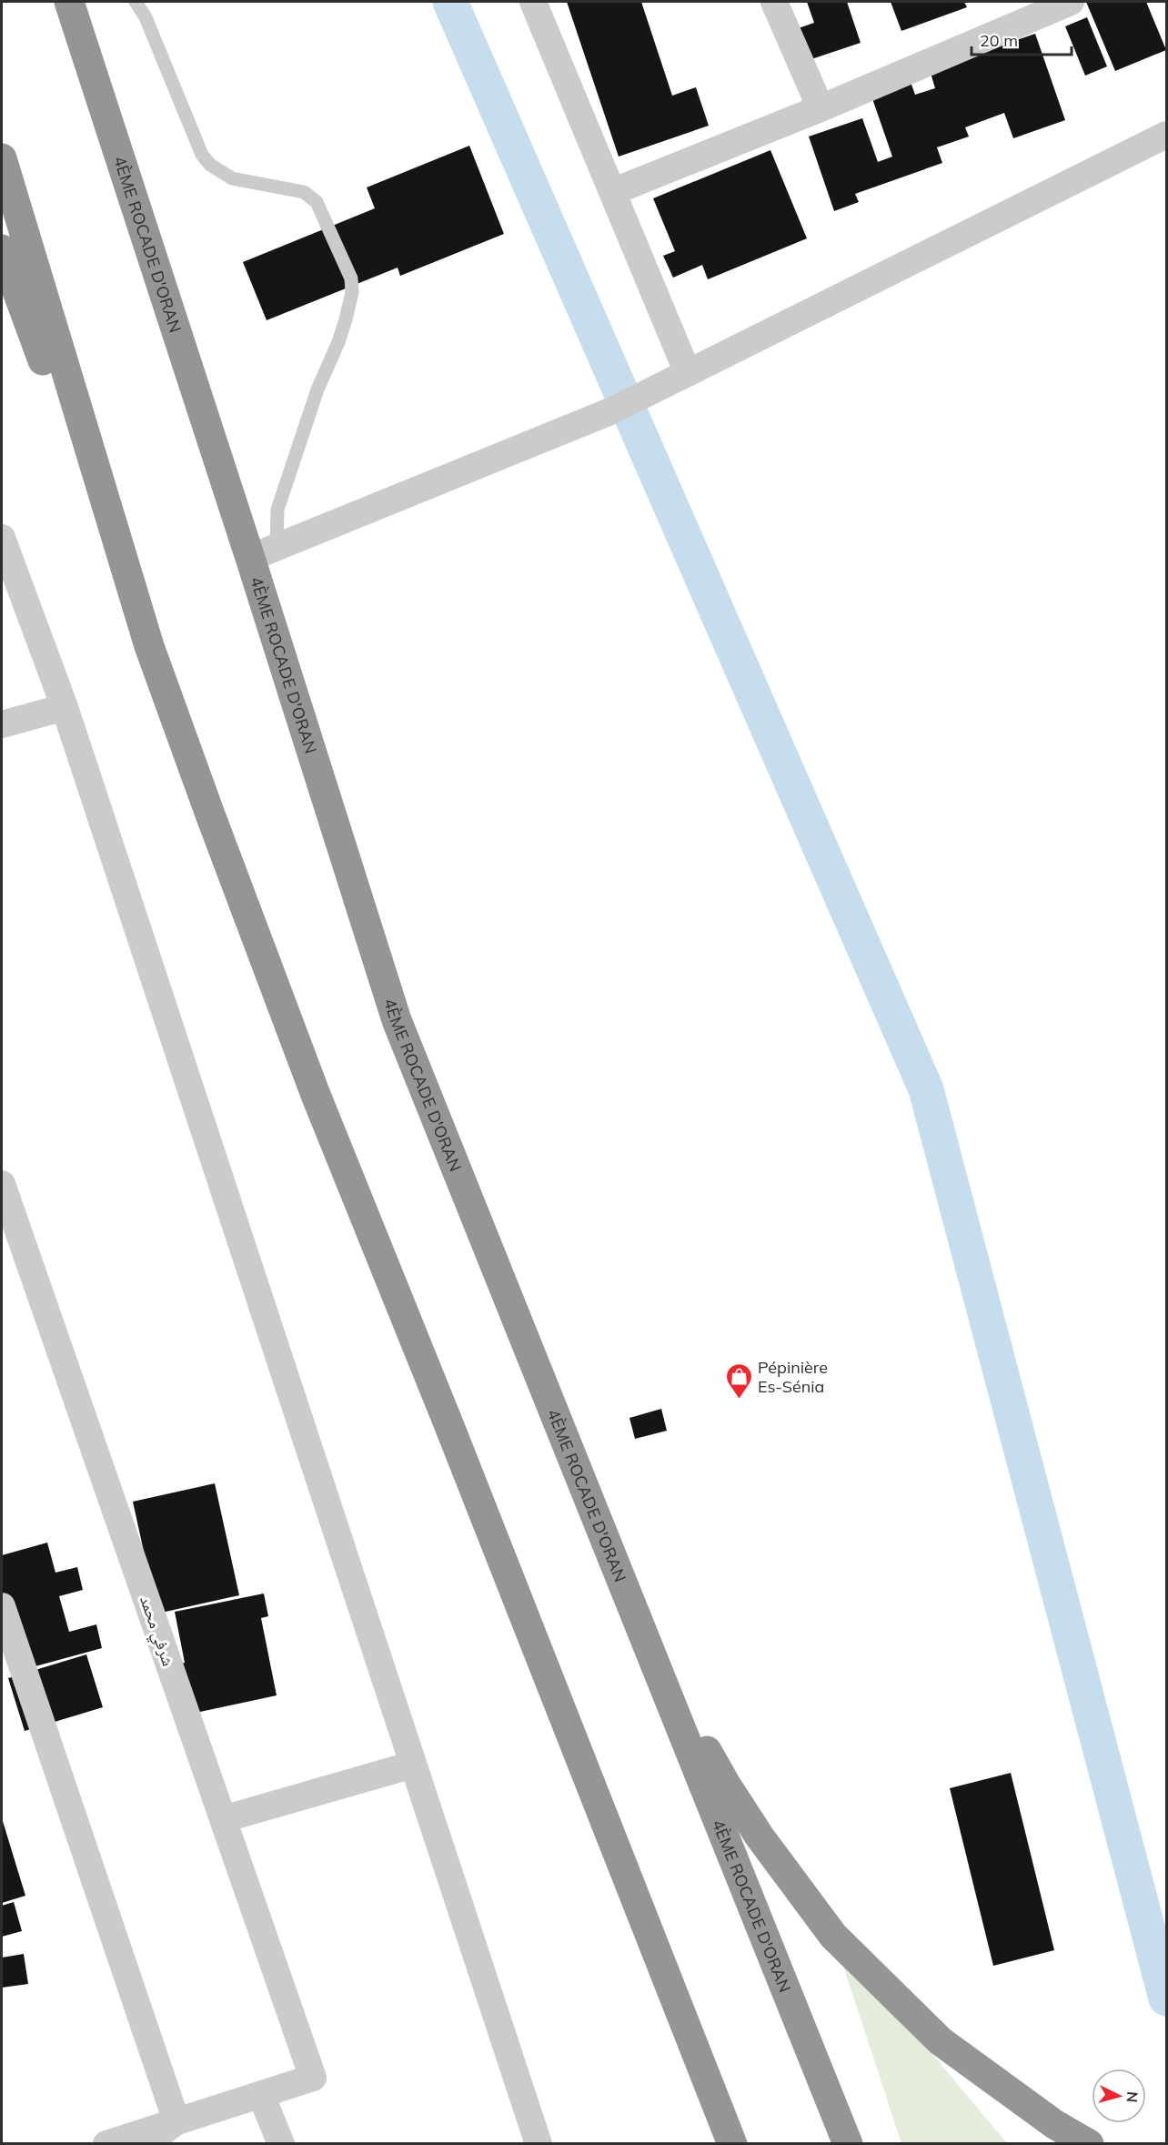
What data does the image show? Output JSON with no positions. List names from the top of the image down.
{
  "streets": {
    "highway": ["4ÈME ROCADE D'ORAN"],
    "street": ["شرفي محمد"]
  },
  "places": {
    "shop": ["Pépinière Es-Sénia"]
  },
  "scale_bar": "20 m",
  "north": "right"
}
